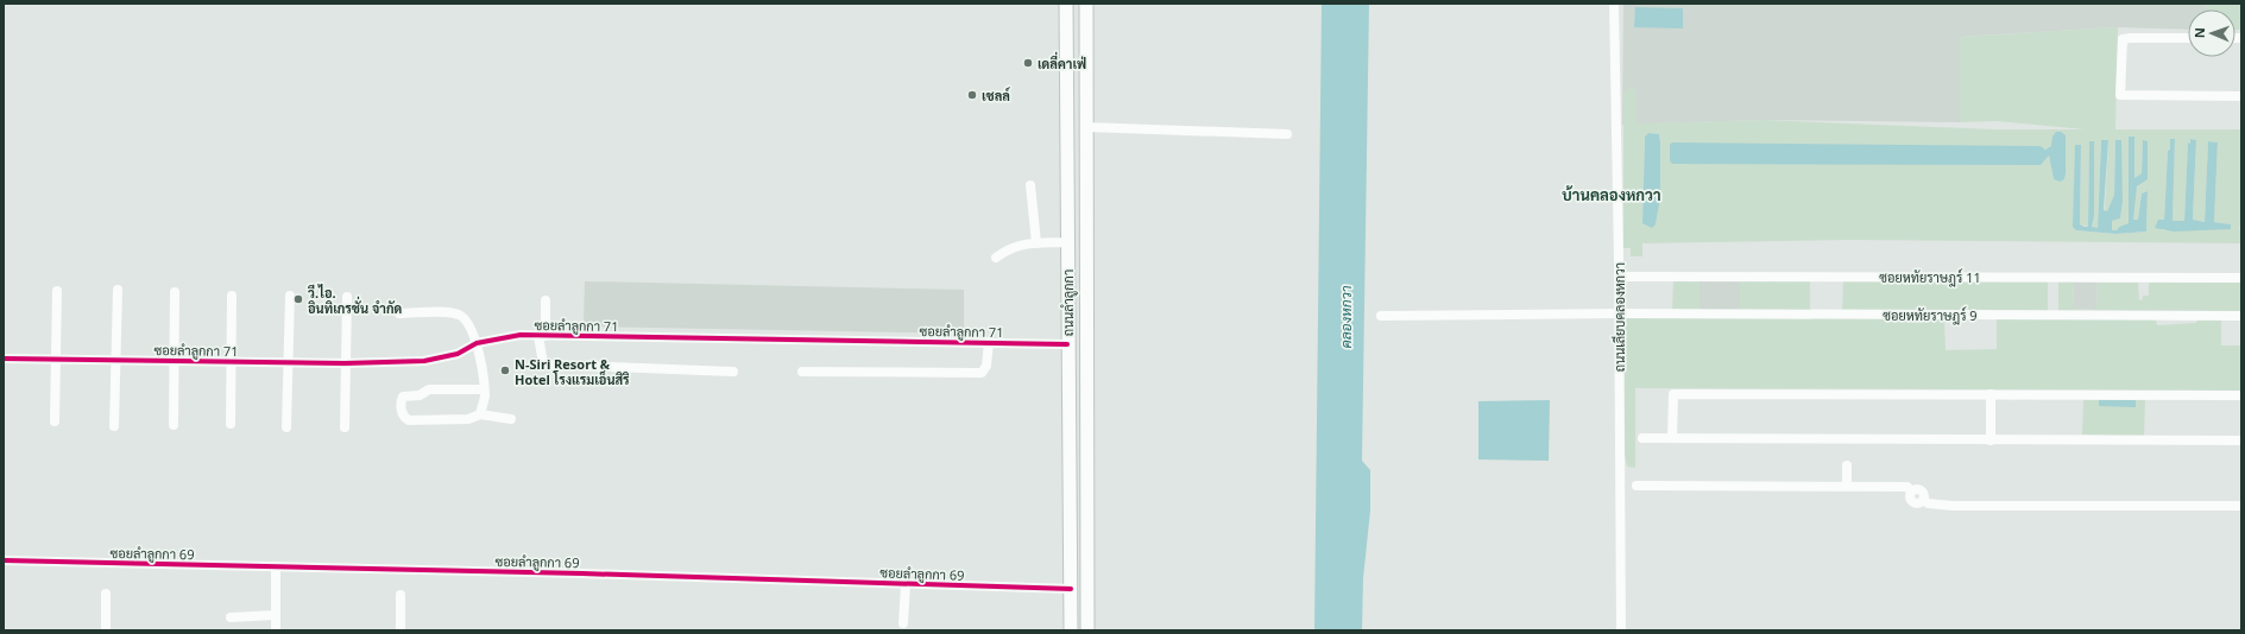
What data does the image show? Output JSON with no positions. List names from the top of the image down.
{
  "streets": {
    "main road": ["ถนนลำลูกกา"],
    "street": [
      "ซอยหทัยราษฎร์ 11",
      "ซอยหทัยราษฎร์ 9",
      "ถนนเลียบคลองหกวา",
      "ซอยลำลูกกา 71",
      "ซอยลำลูกกา 69"
    ]
  },
  "crossings": [
    ["ซอยหทัยราษฎร์ 11", "ถนนเลียบคลองหกวา"],
    ["ถนนลำลูกกา", "ซอยลำลูกกา 71"],
    ["ถนนลำลูกกา", "ซอยลำลูกกา 69"],
    ["ซอยหทัยราษฎร์ 9", "ถนนเลียบคลองหกวา"]
  ],
  "districts": ["บ้านคลองหกวา"],
  "water": ["คลองหกวา"],
  "places": [
    "เดลี่คาเฟ่",
    "เชลล์",
    "วี.ไอ. อินทิเกรชั่น จำกัด",
    "N-Siri Resort & Hotel โรงแรมเอ็นสิริ"
  ],
  "north": "left"
}
